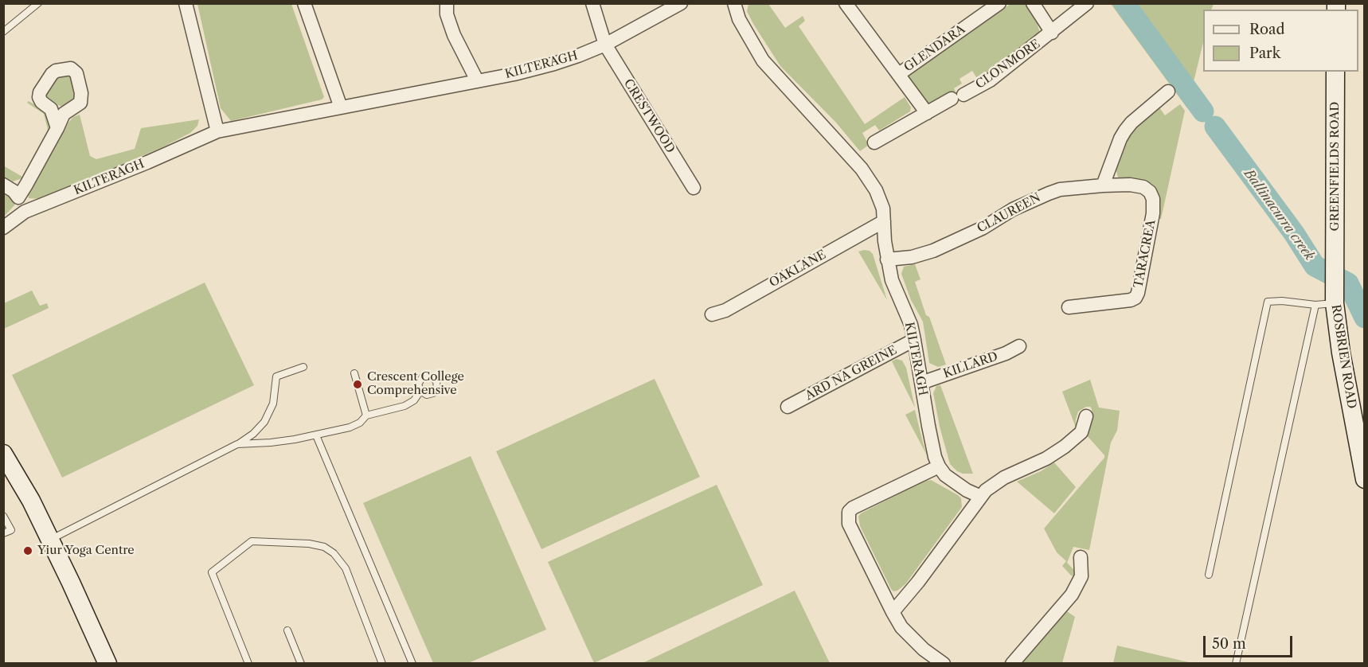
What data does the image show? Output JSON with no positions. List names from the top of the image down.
{
  "streets": {
    "street": [
      "GLENDARA",
      "CLONMORE",
      "KILTERAGH",
      "CRESTWOOD",
      "GREENFIELDS ROAD",
      "CLAUREEN",
      "TARACREA",
      "OAKLANE",
      "ROSBRIEN ROAD",
      "KILLARD",
      "ARD NA GREINE"
    ]
  },
  "crossings": [
    ["GLENDARA", "CLONMORE"],
    ["KILTERAGH", "CRESTWOOD"],
    ["KILTERAGH", "CLAUREEN"],
    ["KILTERAGH", "OAKLANE"],
    ["KILTERAGH", "KILLARD"],
    ["KILTERAGH", "ARD NA GREINE"],
    ["GREENFIELDS ROAD", "ROSBRIEN ROAD"],
    ["CLAUREEN", "TARACREA"]
  ],
  "water": ["Ballinacurra creek"],
  "places": ["Crescent College Comprehensive", "Yiur Yoga Centre"],
  "legend": ["Road", "Park"],
  "scale_bar": "50 m"
}
